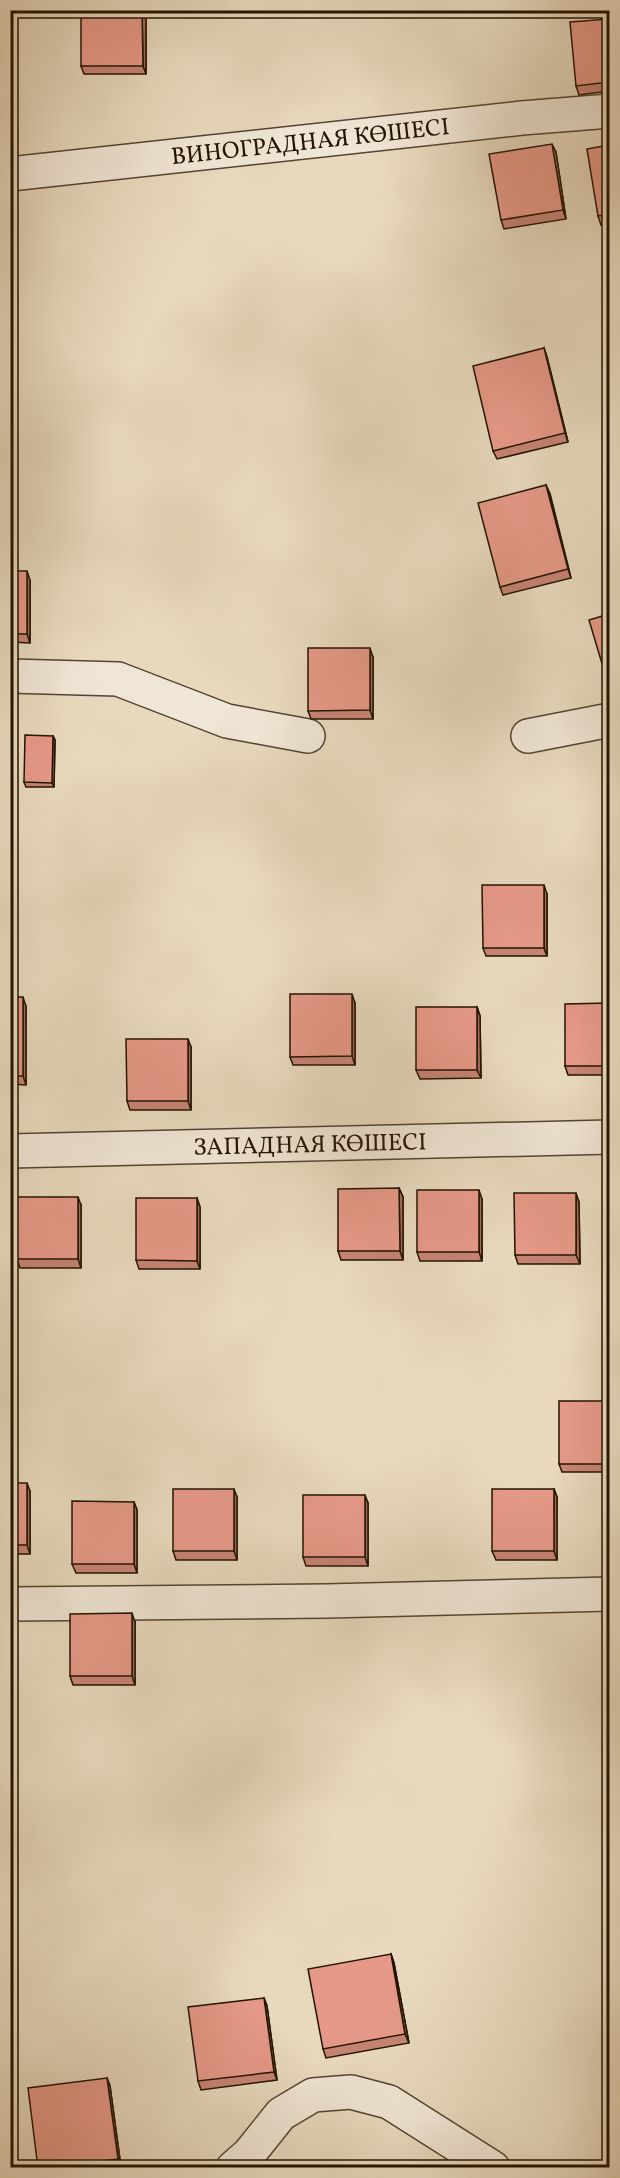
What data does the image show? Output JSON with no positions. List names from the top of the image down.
{
  "streets": {
    "street": ["ВИНОГРАДНАЯ КӨШЕСІ", "ЗАПАДНАЯ КӨШЕСІ"]
  }
}
